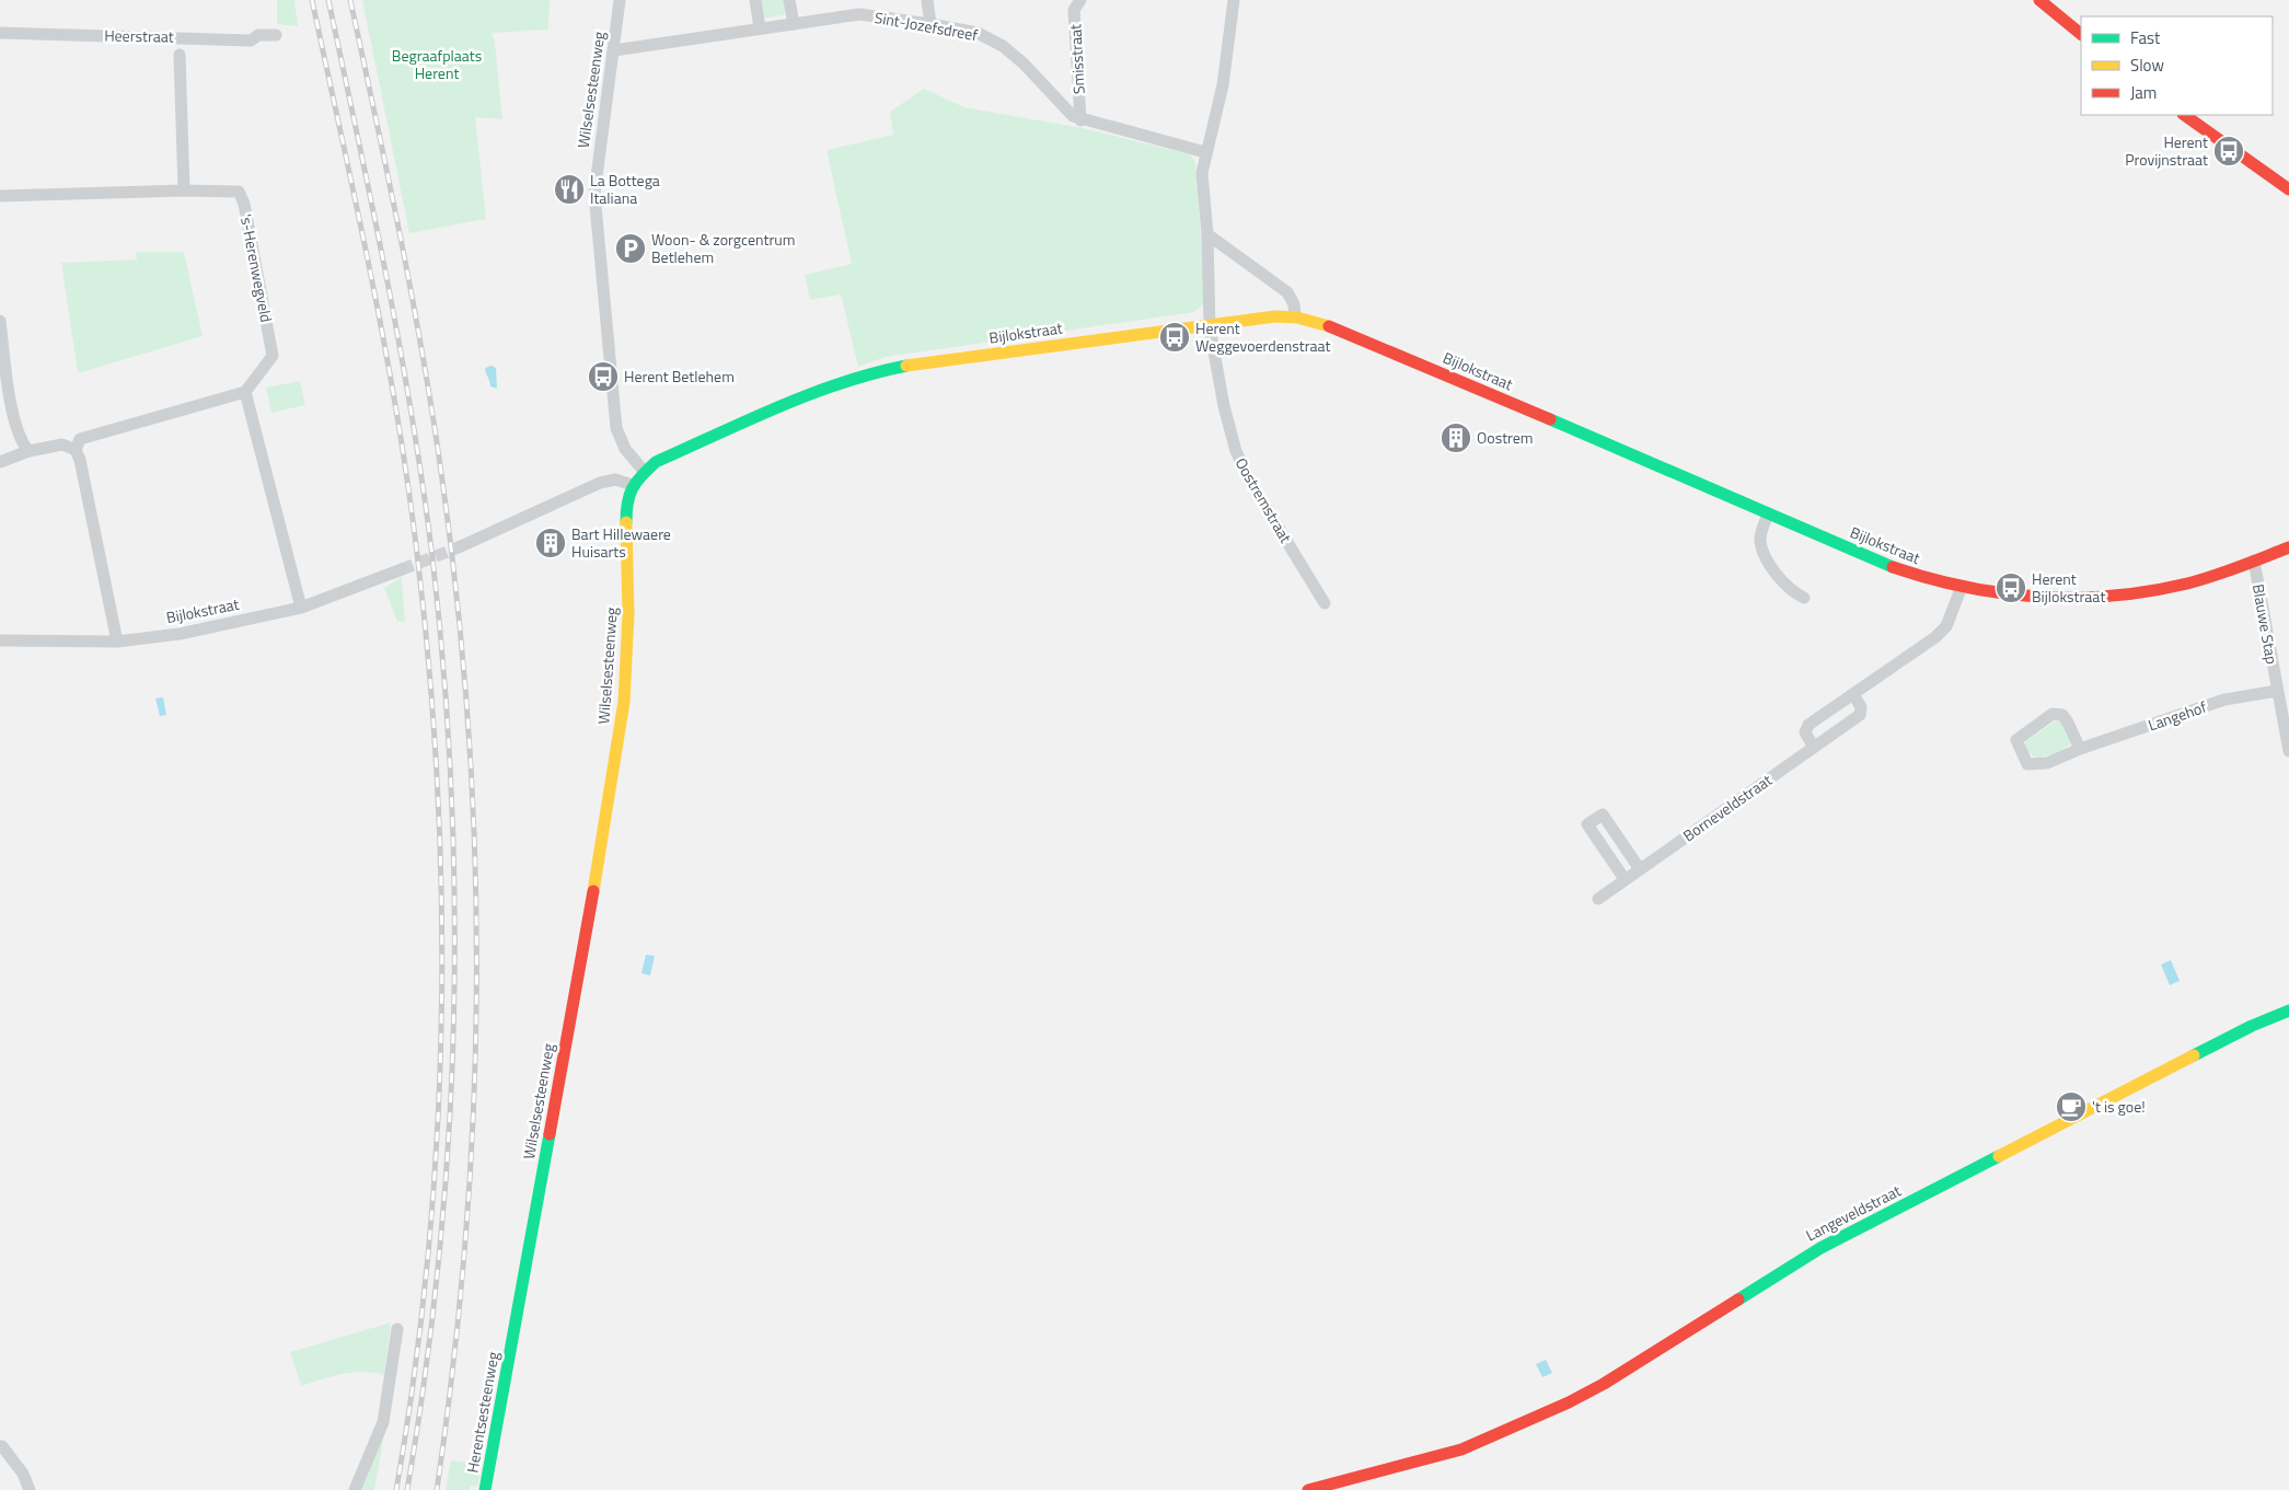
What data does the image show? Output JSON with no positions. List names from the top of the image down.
{
  "streets": {
    "street": [
      "Sint-Jozefsdreef",
      "Heerstraat",
      "Smisstraat",
      "Wilselsesteenweg",
      "'s-Herenwegveld",
      "Bijlokstraat",
      "Oostremstraat",
      "Blauwe Stap",
      "Langehof",
      "Borneveldstraat",
      "Langeveldstraat",
      "Herentsesteenweg"
    ]
  },
  "crossings": [
    ["Sint-Jozefsdreef", "Smisstraat"],
    ["Sint-Jozefsdreef", "Wilselsesteenweg"],
    ["Sint-Jozefsdreef", "Oostremstraat"],
    ["Wilselsesteenweg", "Bijlokstraat"],
    ["Wilselsesteenweg", "Herentsesteenweg"],
    ["Bijlokstraat", "Oostremstraat"],
    ["Bijlokstraat", "Blauwe Stap"],
    ["Blauwe Stap", "Langehof"]
  ],
  "parks": ["Begraafplaats Herent"],
  "places": {
    "bus stop": [
      "Herent Provijnstraat",
      "Herent Weggevoerdenstraat",
      "Herent Betlehem",
      "Herent Bijlokstraat"
    ],
    "restaurant": ["La Bottega Italiana"],
    "parking": ["Woon- & zorgcentrum Betlehem"],
    "building": ["Oostrem", "Bart Hillewaere Huisarts"],
    "cafe": ["'t is goe!"]
  },
  "legend": ["Fast", "Slow", "Jam"]
}
